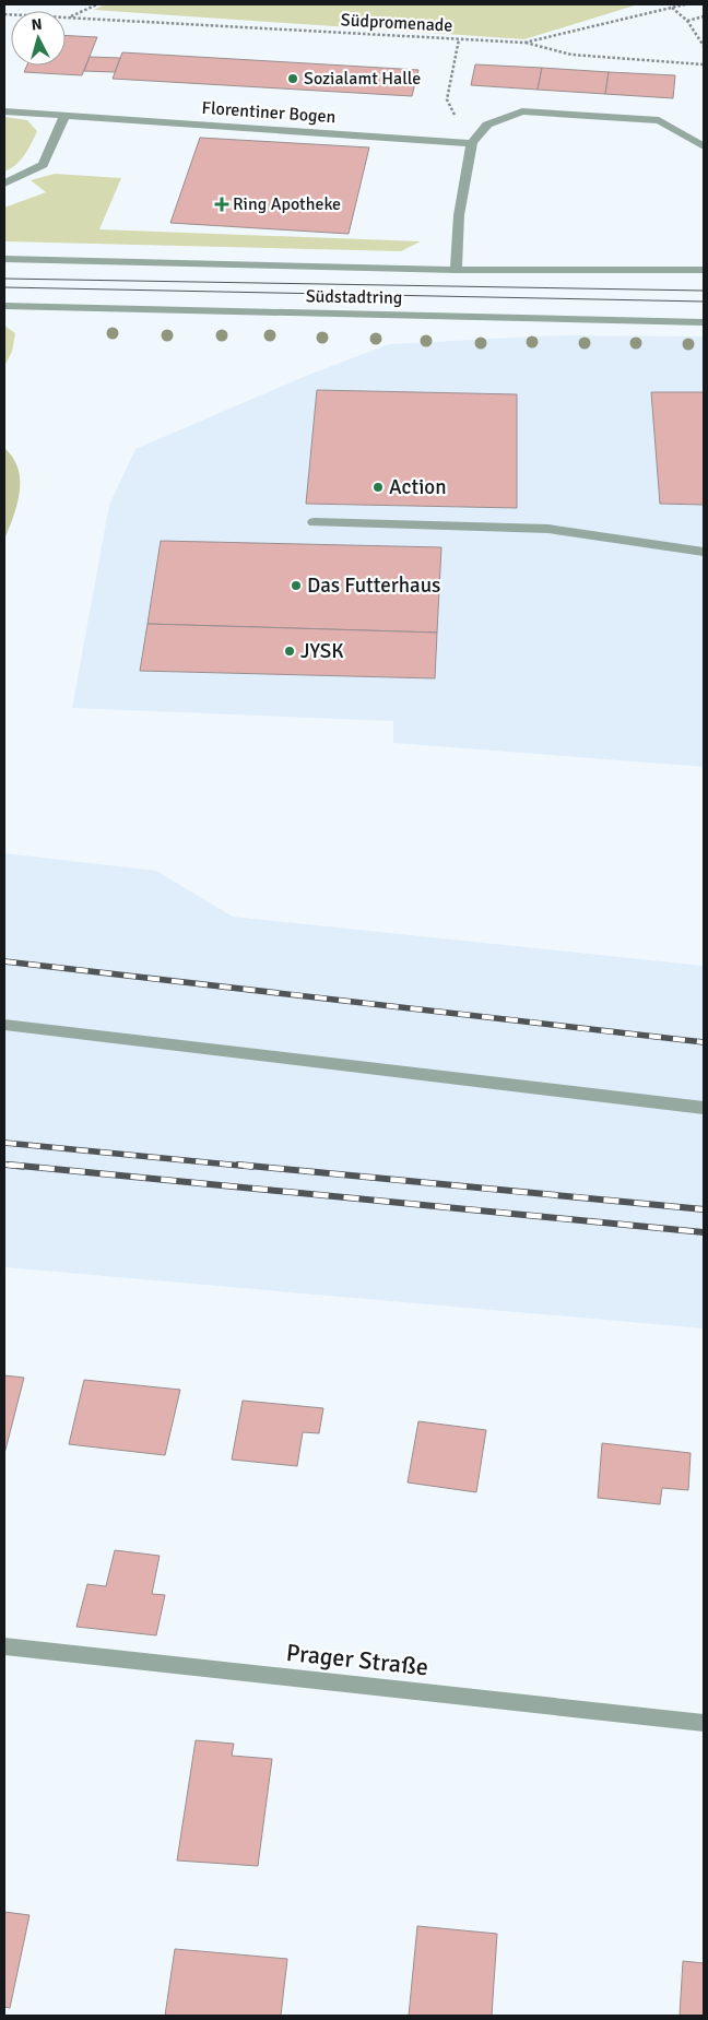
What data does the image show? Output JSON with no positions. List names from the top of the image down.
{
  "streets": {
    "street": ["Florentiner Bogen", "Südstadtring", "Prager Straße"],
    "path": ["Südpromenade"]
  },
  "places": {
    "other": [
      "Sozialamt Halle",
      "Action",
      "Das Futterhaus",
      "JYSK"
    ],
    "health": ["Ring Apotheke"]
  },
  "north": "top"
}
